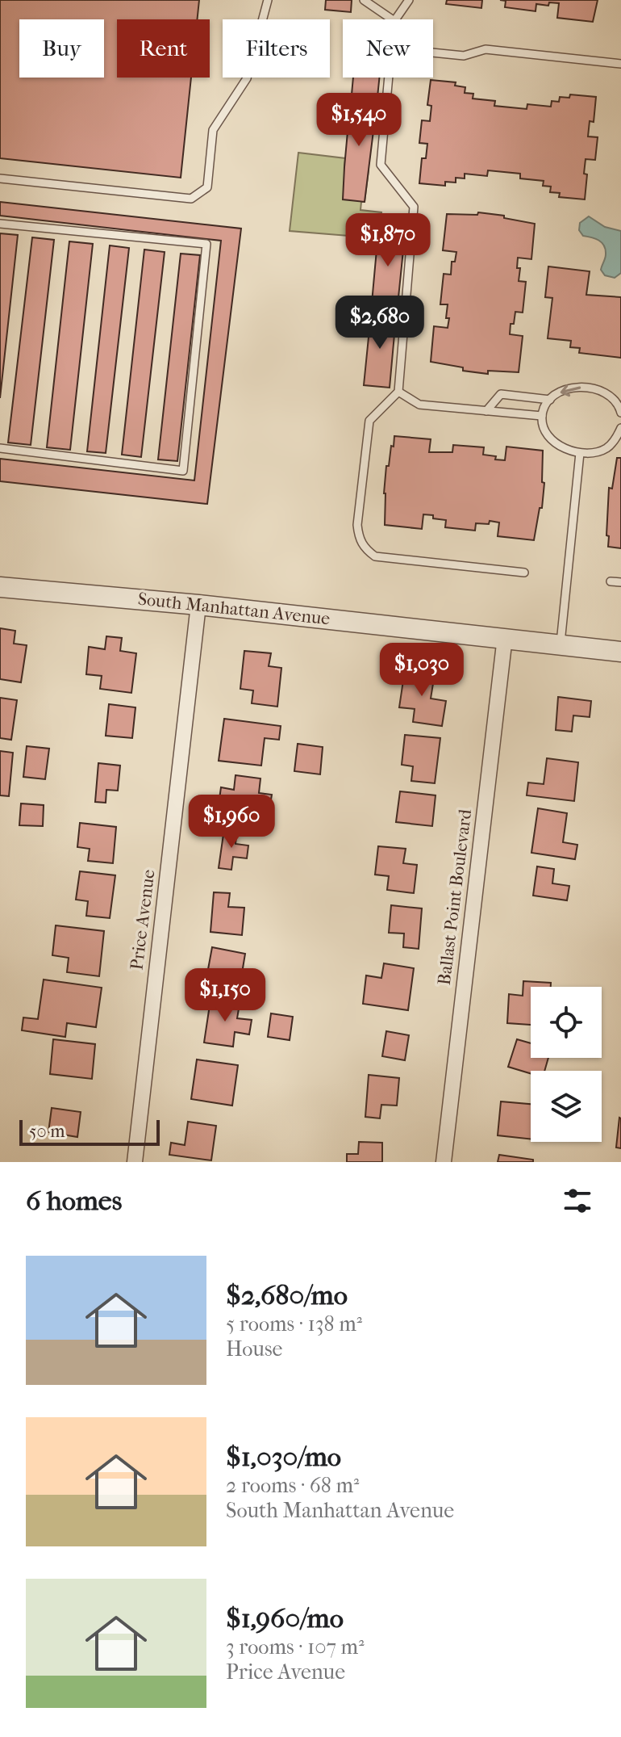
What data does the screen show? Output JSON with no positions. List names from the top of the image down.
{
  "streets": {
    "street": ["South Manhattan Avenue", "Ballast Point Boulevard", "Price Avenue"]
  },
  "crossings": [
    ["South Manhattan Avenue", "Ballast Point Boulevard"],
    ["South Manhattan Avenue", "Price Avenue"]
  ],
  "scale_bar": "50 m",
  "page": {
    "chip": [
      "Buy",
      "Rent",
      "Filters",
      "New"
    ],
    "price": [
      "$1,540",
      "$1,870",
      "$2,680",
      "$1,030",
      "$1,960",
      "$1,150"
    ],
    "scale": "50 m",
    "heading": "6 homes",
    "list": [
      {
        "name": "$2,680/mo",
        "note": "5 rooms · 138 m² · House"
      },
      {
        "name": "$1,030/mo",
        "note": "2 rooms · 68 m² · South Manhattan Avenue"
      },
      {
        "name": "$1,960/mo",
        "note": "3 rooms · 107 m² · Price Avenue"
      }
    ]
  }
}
